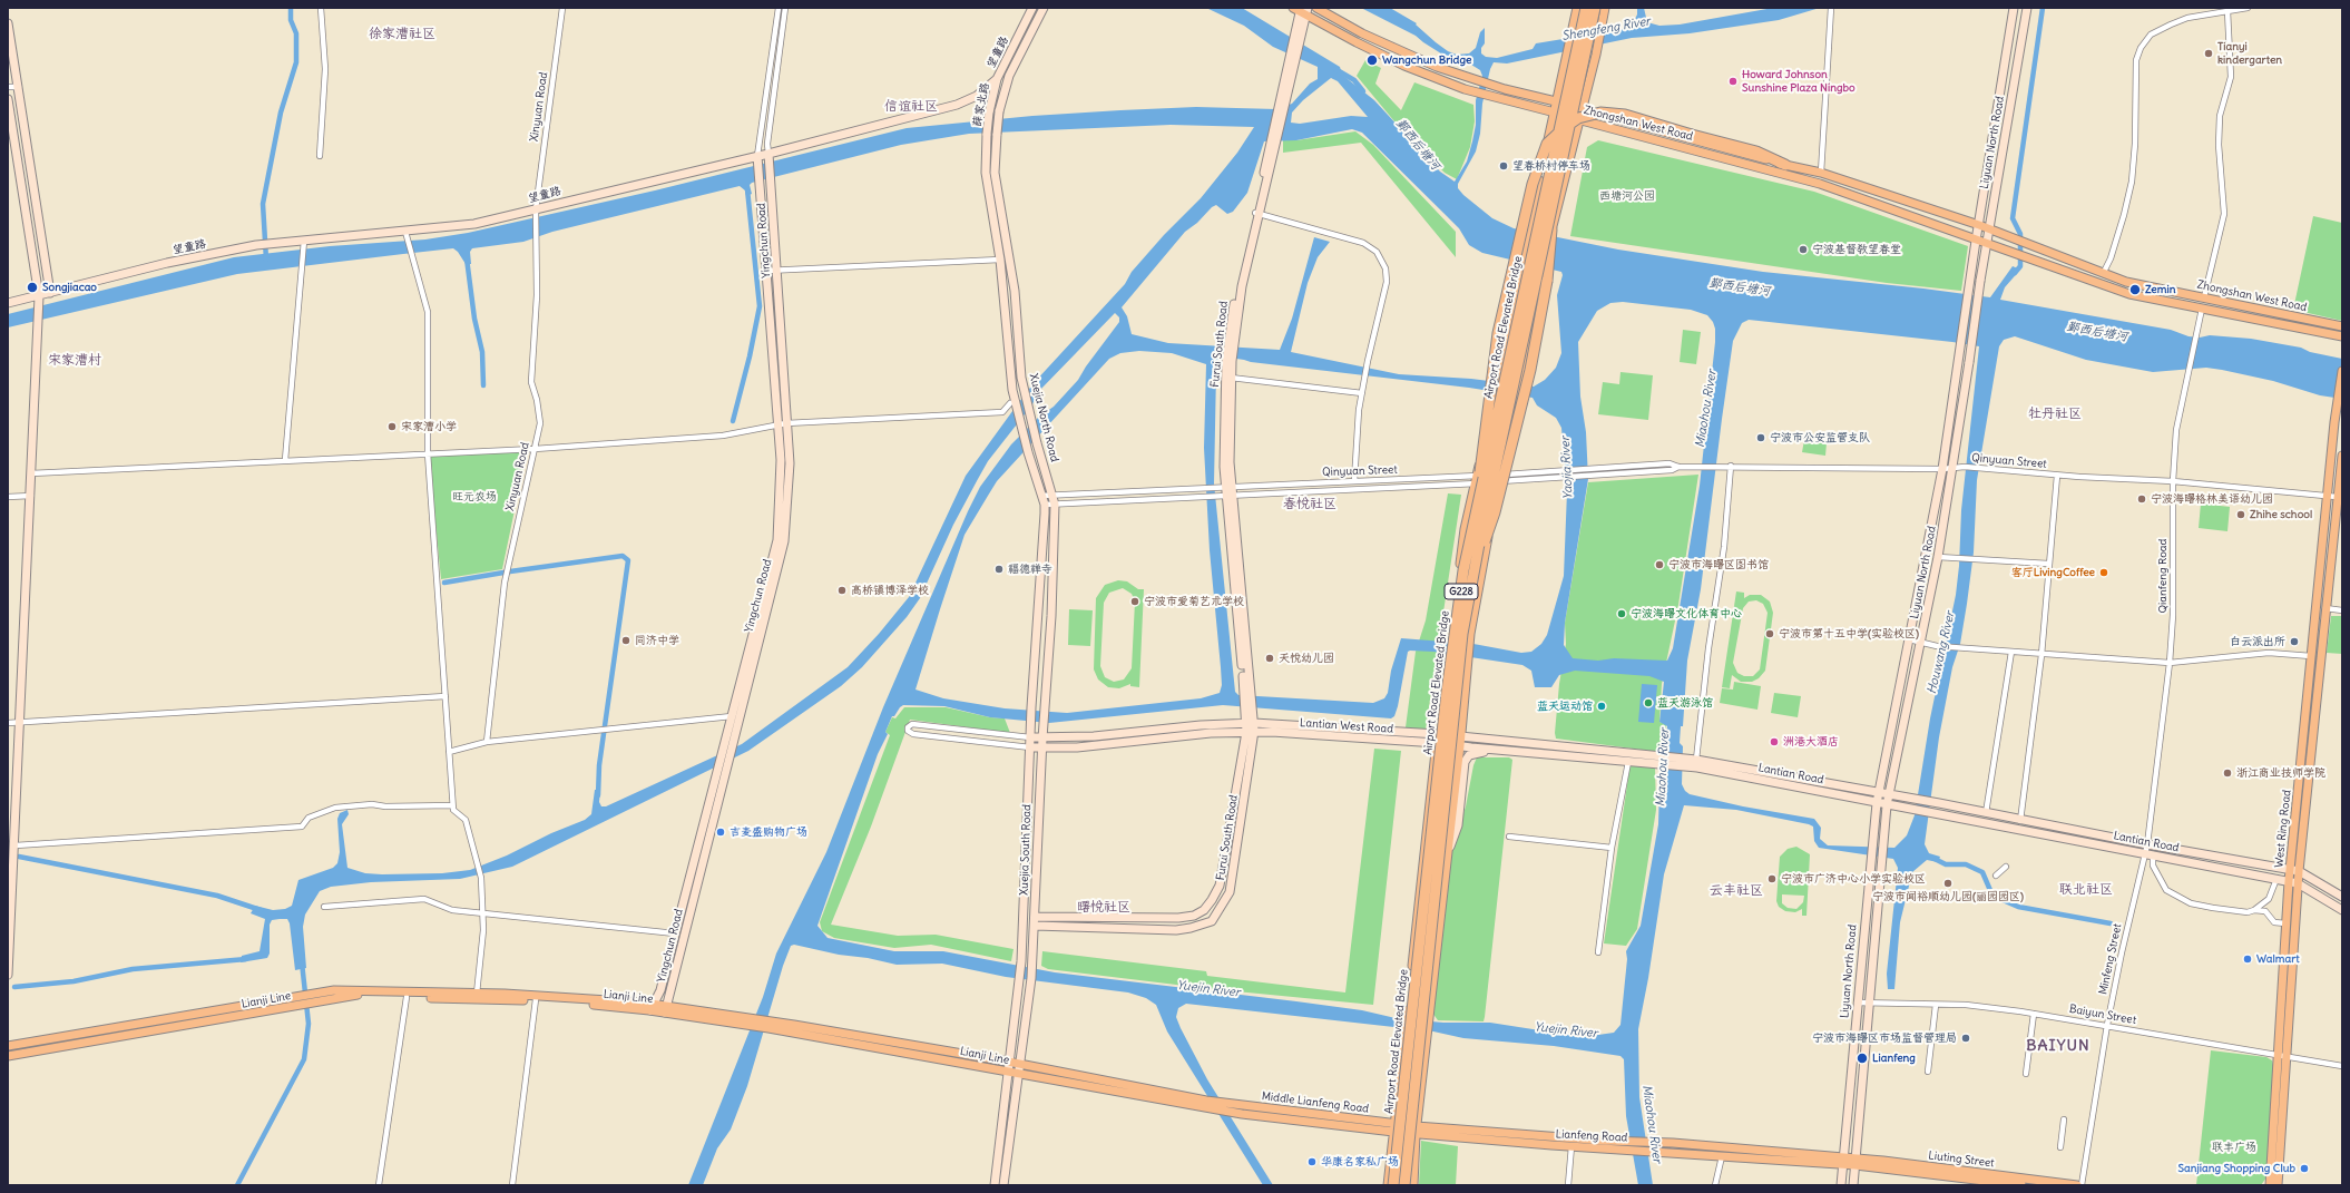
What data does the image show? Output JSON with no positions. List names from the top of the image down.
{
  "streets": {
    "highway": ["Airport Road Elevated Bridge", "G228"],
    "main road": [
      "Zhongshan West Road",
      "West Ring Road",
      "Lianji Line",
      "Middle Lianfeng Road",
      "Lianfeng Road",
      "Liuting Street"
    ],
    "street": [
      "望童路",
      "薛家北路",
      "Xinyuan Road",
      "Liyuan North Road",
      "Yingchun Road",
      "Furui South Road",
      "Xuejia North Road",
      "Qinyuan Street",
      "Qianfeng Road",
      "Lantian West Road",
      "Lantian Road",
      "Xuejia South Road",
      "Minfeng Street",
      "Baiyun Street"
    ]
  },
  "crossings": [
    ["望童路", "薛家北路"],
    ["望童路", "Xinyuan Road"],
    ["望童路", "Yingchun Road"],
    ["薛家北路", "Xuejia North Road"],
    ["Zhongshan West Road", "Liyuan North Road"],
    ["Zhongshan West Road", "Furui South Road"],
    ["Zhongshan West Road", "Qianfeng Road"],
    ["Liyuan North Road", "Qinyuan Street"],
    ["Liyuan North Road", "Lantian Road"],
    ["Liyuan North Road", "Baiyun Street"],
    ["Liyuan North Road", "Lianfeng Road"],
    ["Liyuan North Road", "Liuting Street"],
    ["Yingchun Road", "Lianji Line"],
    ["Furui South Road", "Qinyuan Street"],
    ["Furui South Road", "Lantian West Road"],
    ["Furui South Road", "Xuejia South Road"],
    ["Xuejia North Road", "Qinyuan Street"],
    ["Xuejia North Road", "Lantian West Road"],
    ["Xuejia North Road", "Xuejia South Road"],
    ["Qinyuan Street", "Qianfeng Road"],
    ["Qinyuan Street", "West Ring Road"],
    ["Qianfeng Road", "Lantian Road"],
    ["Qianfeng Road", "Minfeng Street"],
    ["Lantian West Road", "Xuejia South Road"],
    ["Lantian Road", "West Ring Road"],
    ["Lantian Road", "Minfeng Street"],
    ["West Ring Road", "Baiyun Street"],
    ["Xuejia South Road", "Lianji Line"],
    ["Minfeng Street", "Baiyun Street"],
    ["Lianji Line", "Middle Lianfeng Road"],
    ["Middle Lianfeng Road", "Lianfeng Road"]
  ],
  "districts": [
    "徐家漕社区",
    "信谊社区",
    "宋家漕村",
    "牡丹社区",
    "春悦社区",
    "联北社区",
    "云丰社区",
    "曙悦社区",
    "BAIYUN"
  ],
  "water": [
    "Shengfeng River",
    "鄞西后塘河",
    "Miaohou River",
    "Yaojia River",
    "Houwang River",
    "Yuejin River"
  ],
  "parks": ["西塘河公园", "旺元农场", "联丰广场"],
  "places": [
    "Tianyi kindergarten",
    "Wangchun Bridge",
    "Howard Johnson Sunshine Plaza Ningbo",
    "望春桥村停车场",
    "宁波基督教望春堂",
    "Songjiacao",
    "Zemin",
    "宋家漕小学",
    "宁波市公安监管支队",
    "宁波海曙格林美语幼儿园",
    "Zhihe school",
    "宁波市海曙区图书馆",
    "福德禅寺",
    "客厅LivingCoffee",
    "高桥镇博泽学校",
    "宁波市爱菊艺术学校",
    "宁波海曙文化体育中心",
    "宁波市第十五中学(实验校区)",
    "同济中学",
    "白云派出所",
    "天悦幼儿园",
    "蓝天游泳馆",
    "蓝天运动馆",
    "洲港大酒店",
    "浙江商业技师学院",
    "吉麦盛购物广场",
    "宁波市广济中心小学实验校区",
    "宁波市闻裕顺幼儿园(丽园园区)",
    "Walmart",
    "宁波市海曙区市场监督管理局",
    "Lianfeng",
    "华康名家私广场",
    "Sanjiang Shopping Club"
  ]
}
